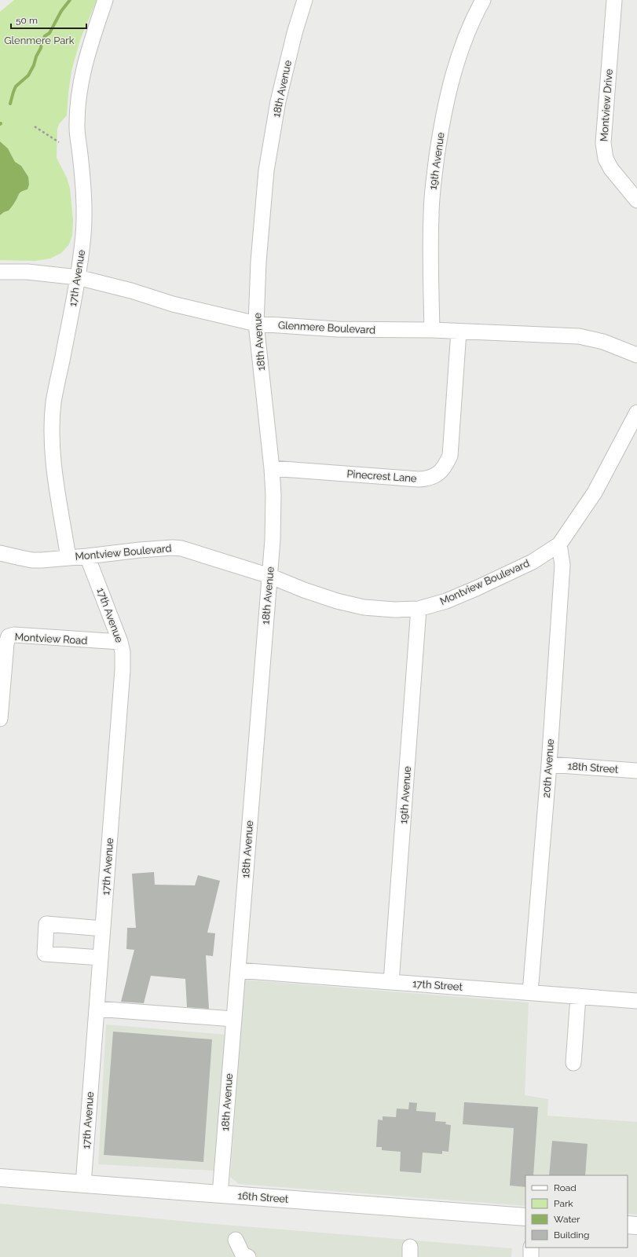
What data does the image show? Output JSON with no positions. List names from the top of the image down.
{
  "streets": {
    "main road": ["16th Street"],
    "street": [
      "18th Avenue",
      "Montview Drive",
      "19th Avenue",
      "17th Avenue",
      "Glenmere Boulevard",
      "Pinecrest Lane",
      "Montview Boulevard",
      "Montview Road",
      "18th Street",
      "20th Avenue",
      "17th Street"
    ]
  },
  "crossings": [
    ["18th Avenue", "Glenmere Boulevard"],
    ["18th Avenue", "Pinecrest Lane"],
    ["18th Avenue", "Montview Boulevard"],
    ["18th Avenue", "17th Street"],
    ["18th Avenue", "16th Street"],
    ["19th Avenue", "Glenmere Boulevard"],
    ["19th Avenue", "Montview Boulevard"],
    ["19th Avenue", "17th Street"],
    ["17th Avenue", "Glenmere Boulevard"],
    ["17th Avenue", "Montview Boulevard"],
    ["17th Avenue", "Montview Road"],
    ["17th Avenue", "16th Street"],
    ["Glenmere Boulevard", "Pinecrest Lane"],
    ["Montview Boulevard", "20th Avenue"],
    ["18th Street", "20th Avenue"],
    ["20th Avenue", "17th Street"]
  ],
  "parks": ["Glenmere Park"],
  "legend": [
    "Road",
    "Park",
    "Water",
    "Building"
  ],
  "scale_bar": "50 m"
}
